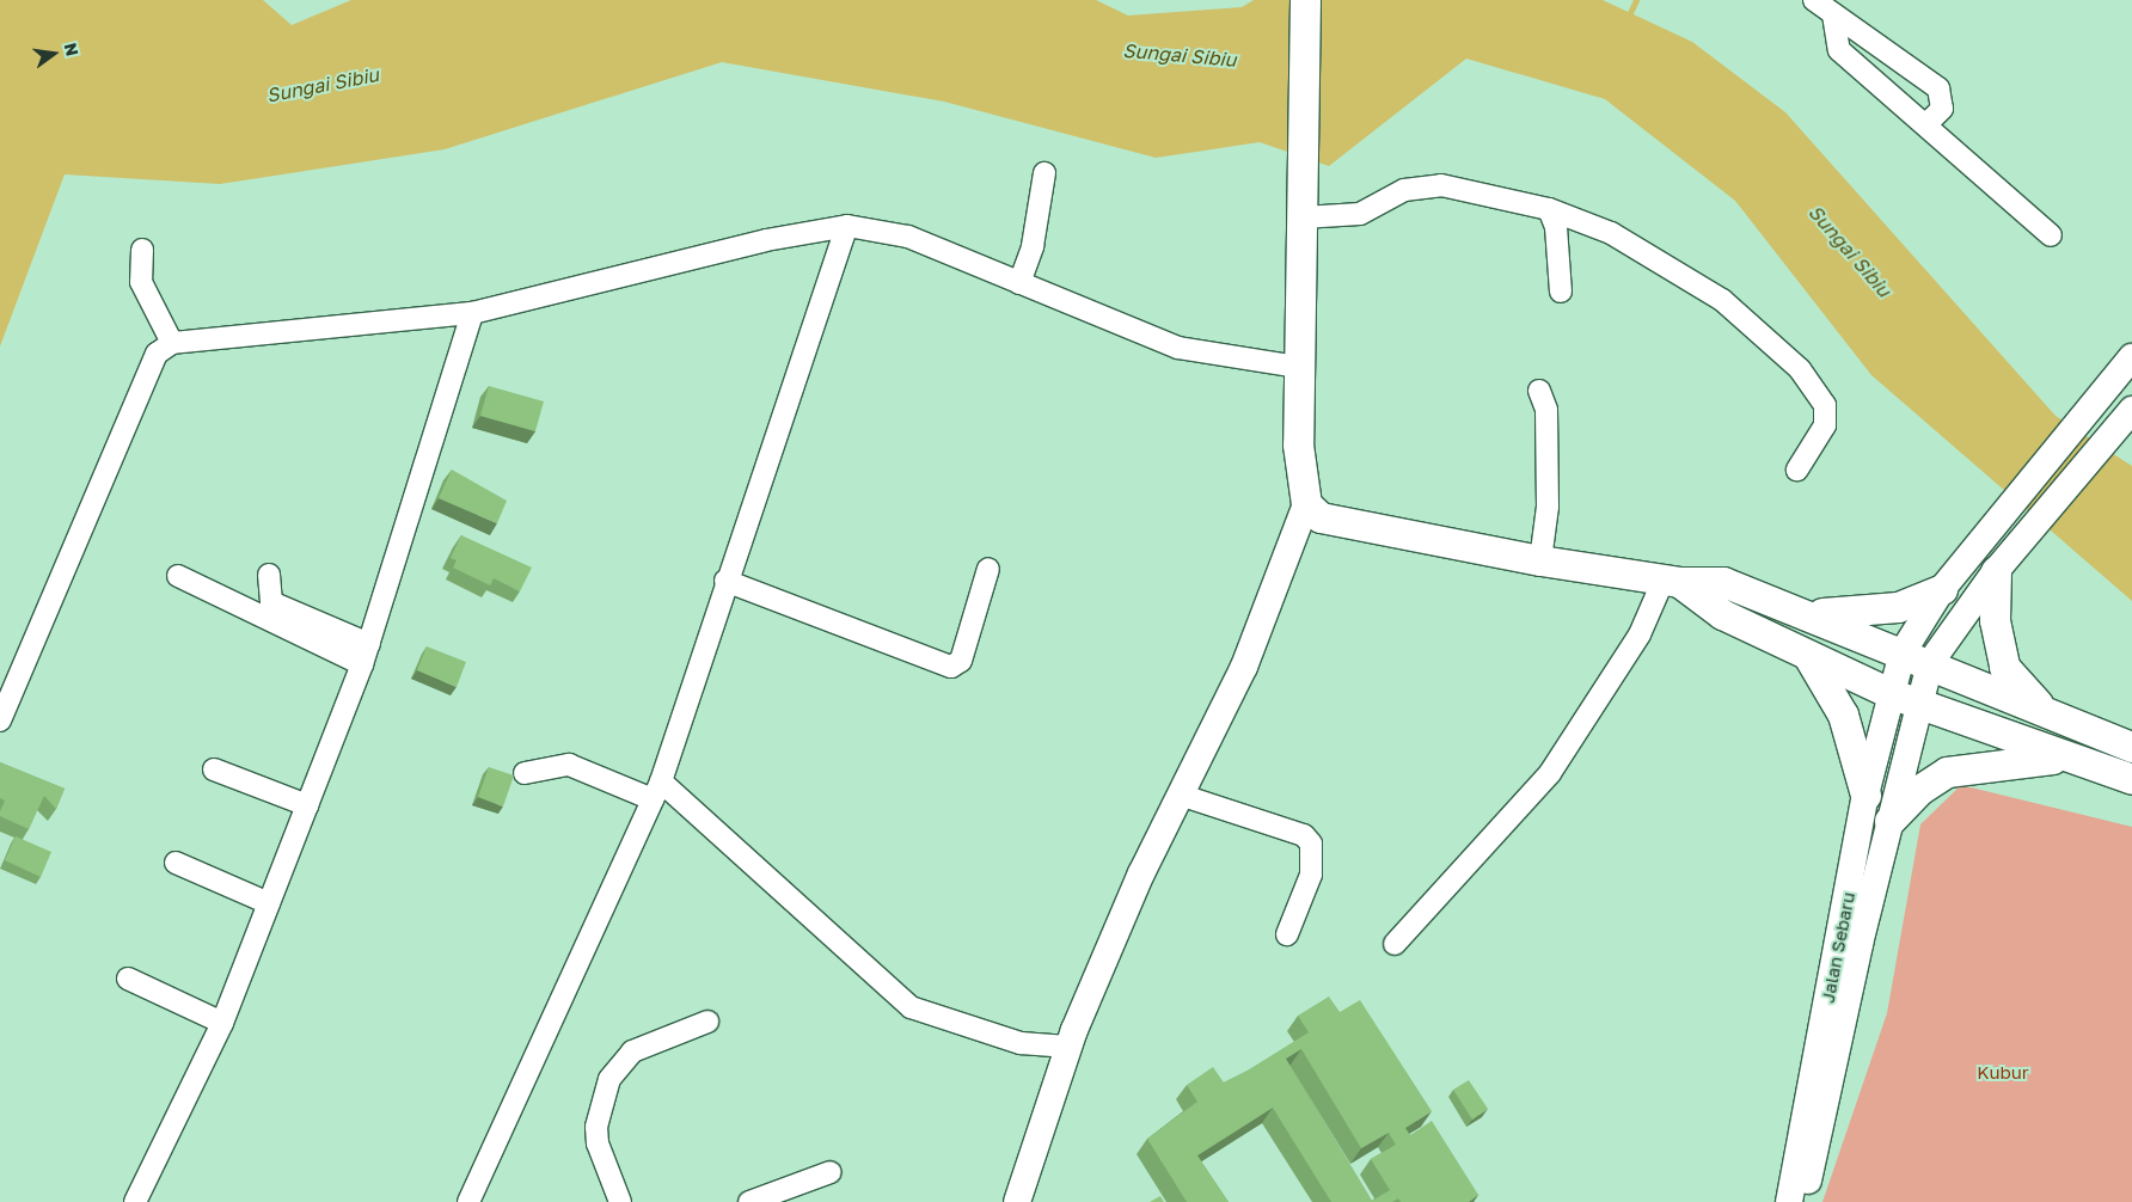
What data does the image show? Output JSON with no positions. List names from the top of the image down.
{
  "streets": {
    "street": ["Jalan Sebaru"]
  },
  "water": ["Sungai Sibiu"],
  "parks": ["Kubur"],
  "north": "right"
}
